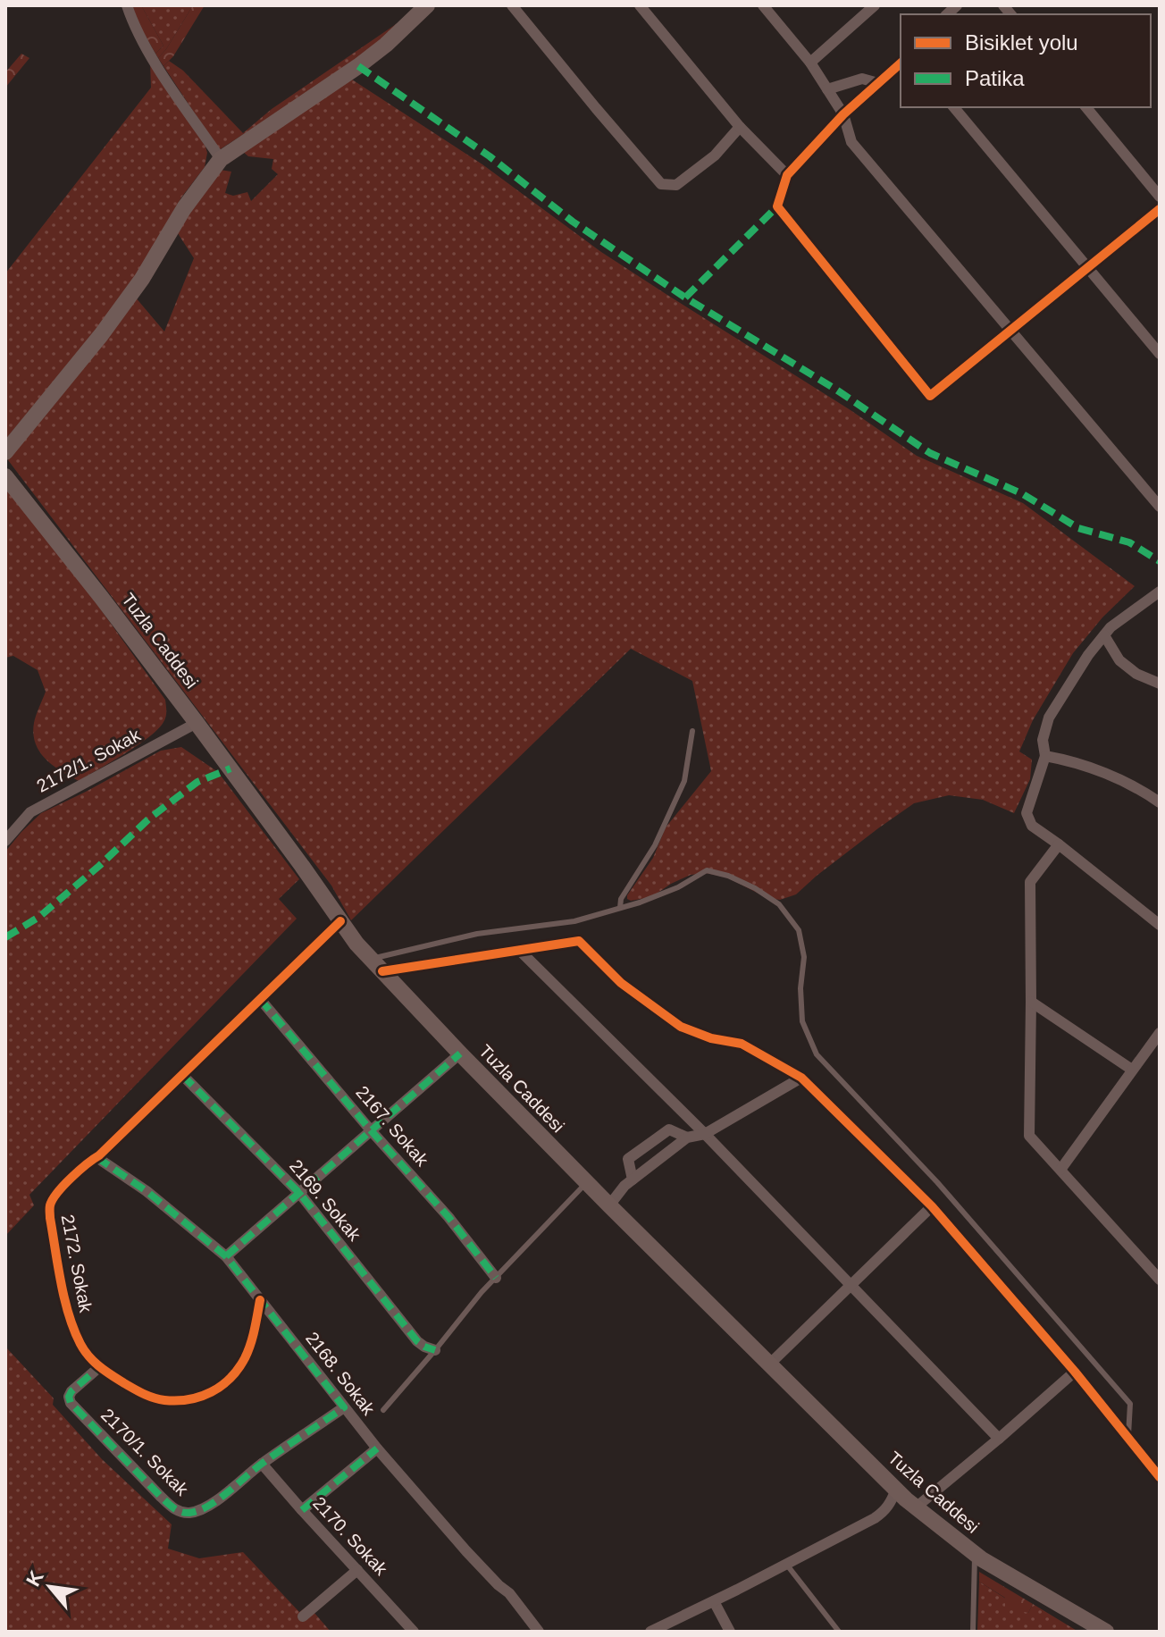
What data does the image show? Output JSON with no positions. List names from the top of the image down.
{
  "streets": {
    "main road": ["Tuzla Caddesi"],
    "street": [
      "2172/1. Sokak",
      "2167. Sokak",
      "2169. Sokak",
      "2172. Sokak",
      "2168. Sokak",
      "2170/1. Sokak",
      "2170. Sokak"
    ]
  },
  "crossings": [
    ["Tuzla Caddesi", "2172/1. Sokak"],
    ["Tuzla Caddesi", "2172. Sokak"],
    ["2167. Sokak", "2172. Sokak"],
    ["2169. Sokak", "2172. Sokak"],
    ["2172. Sokak", "2168. Sokak"],
    ["2172. Sokak", "2170/1. Sokak"],
    ["2168. Sokak", "2170/1. Sokak"],
    ["2170/1. Sokak", "2170. Sokak"]
  ],
  "legend": ["Bisiklet yolu", "Patika"],
  "north": "top left"
}
